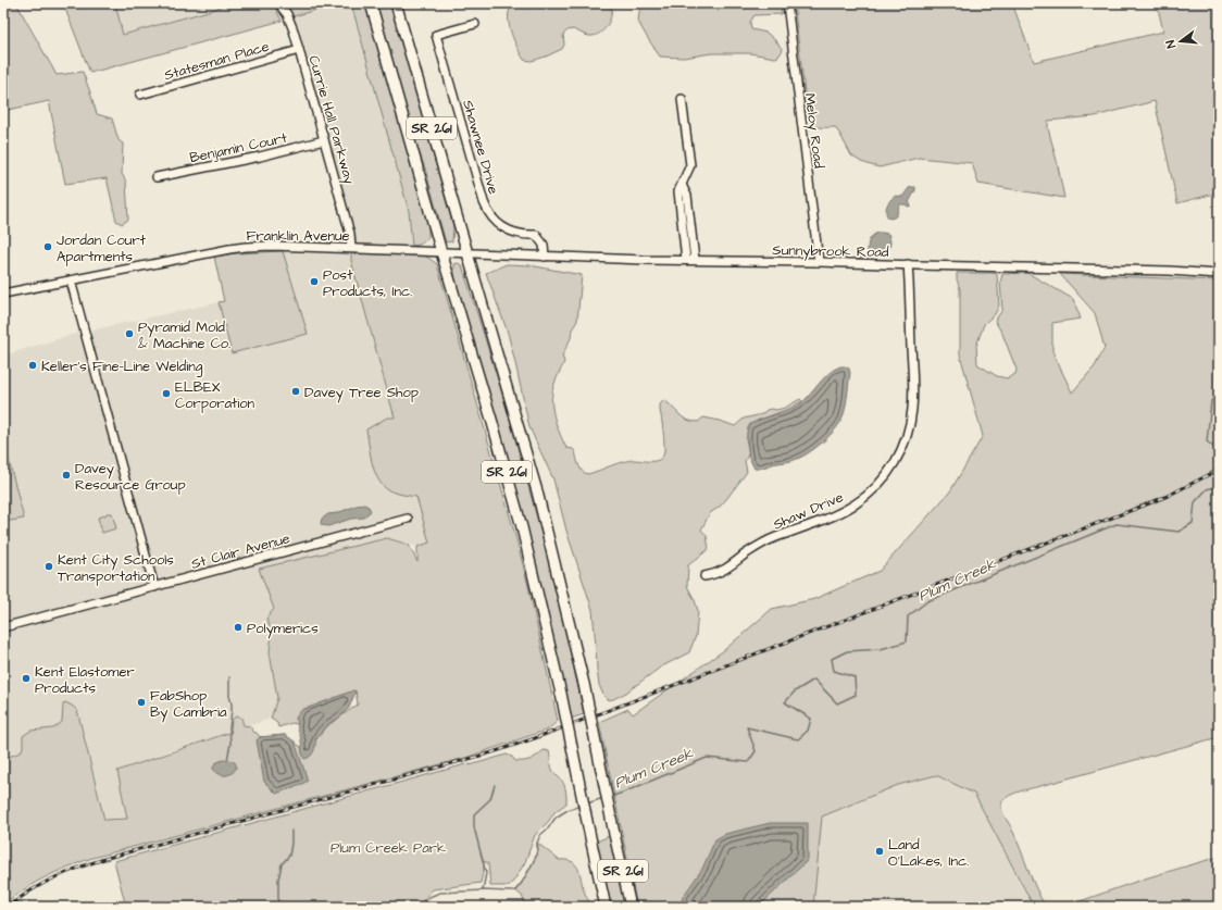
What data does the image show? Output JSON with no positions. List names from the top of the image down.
{
  "streets": {
    "main road": ["SR 261"],
    "street": [
      "Statesman Place",
      "Currie Hall Parkway",
      "Meloy Road",
      "Benjamin Court",
      "Shawnee Drive",
      "Franklin Avenue",
      "Sunnybrook Road",
      "Shaw Drive",
      "St Clair Avenue"
    ]
  },
  "crossings": [
    ["Statesman Place", "Currie Hall Parkway"],
    ["Currie Hall Parkway", "Benjamin Court"],
    ["Currie Hall Parkway", "Franklin Avenue"],
    ["SR 261", "Franklin Avenue"],
    ["SR 261", "Sunnybrook Road"],
    ["Meloy Road", "Sunnybrook Road"],
    ["Shawnee Drive", "Sunnybrook Road"],
    ["Franklin Avenue", "Sunnybrook Road"],
    ["Sunnybrook Road", "Shaw Drive"]
  ],
  "water": ["Plum Creek"],
  "parks": ["Plum Creek Park"],
  "places": [
    "Jordan Court Apartments",
    "Post Products, Inc.",
    "Pyramid Mold & Machine Co.",
    "Keller’s Fine-Line Welding",
    "Davey Tree Shop",
    "ELBEX Corporation",
    "Davey Resource Group",
    "Kent City Schools Transportation",
    "Polymerics",
    "Kent Elastomer Products",
    "FabShop By Cambria",
    "Land O'Lakes, Inc."
  ],
  "north": "left"
}
